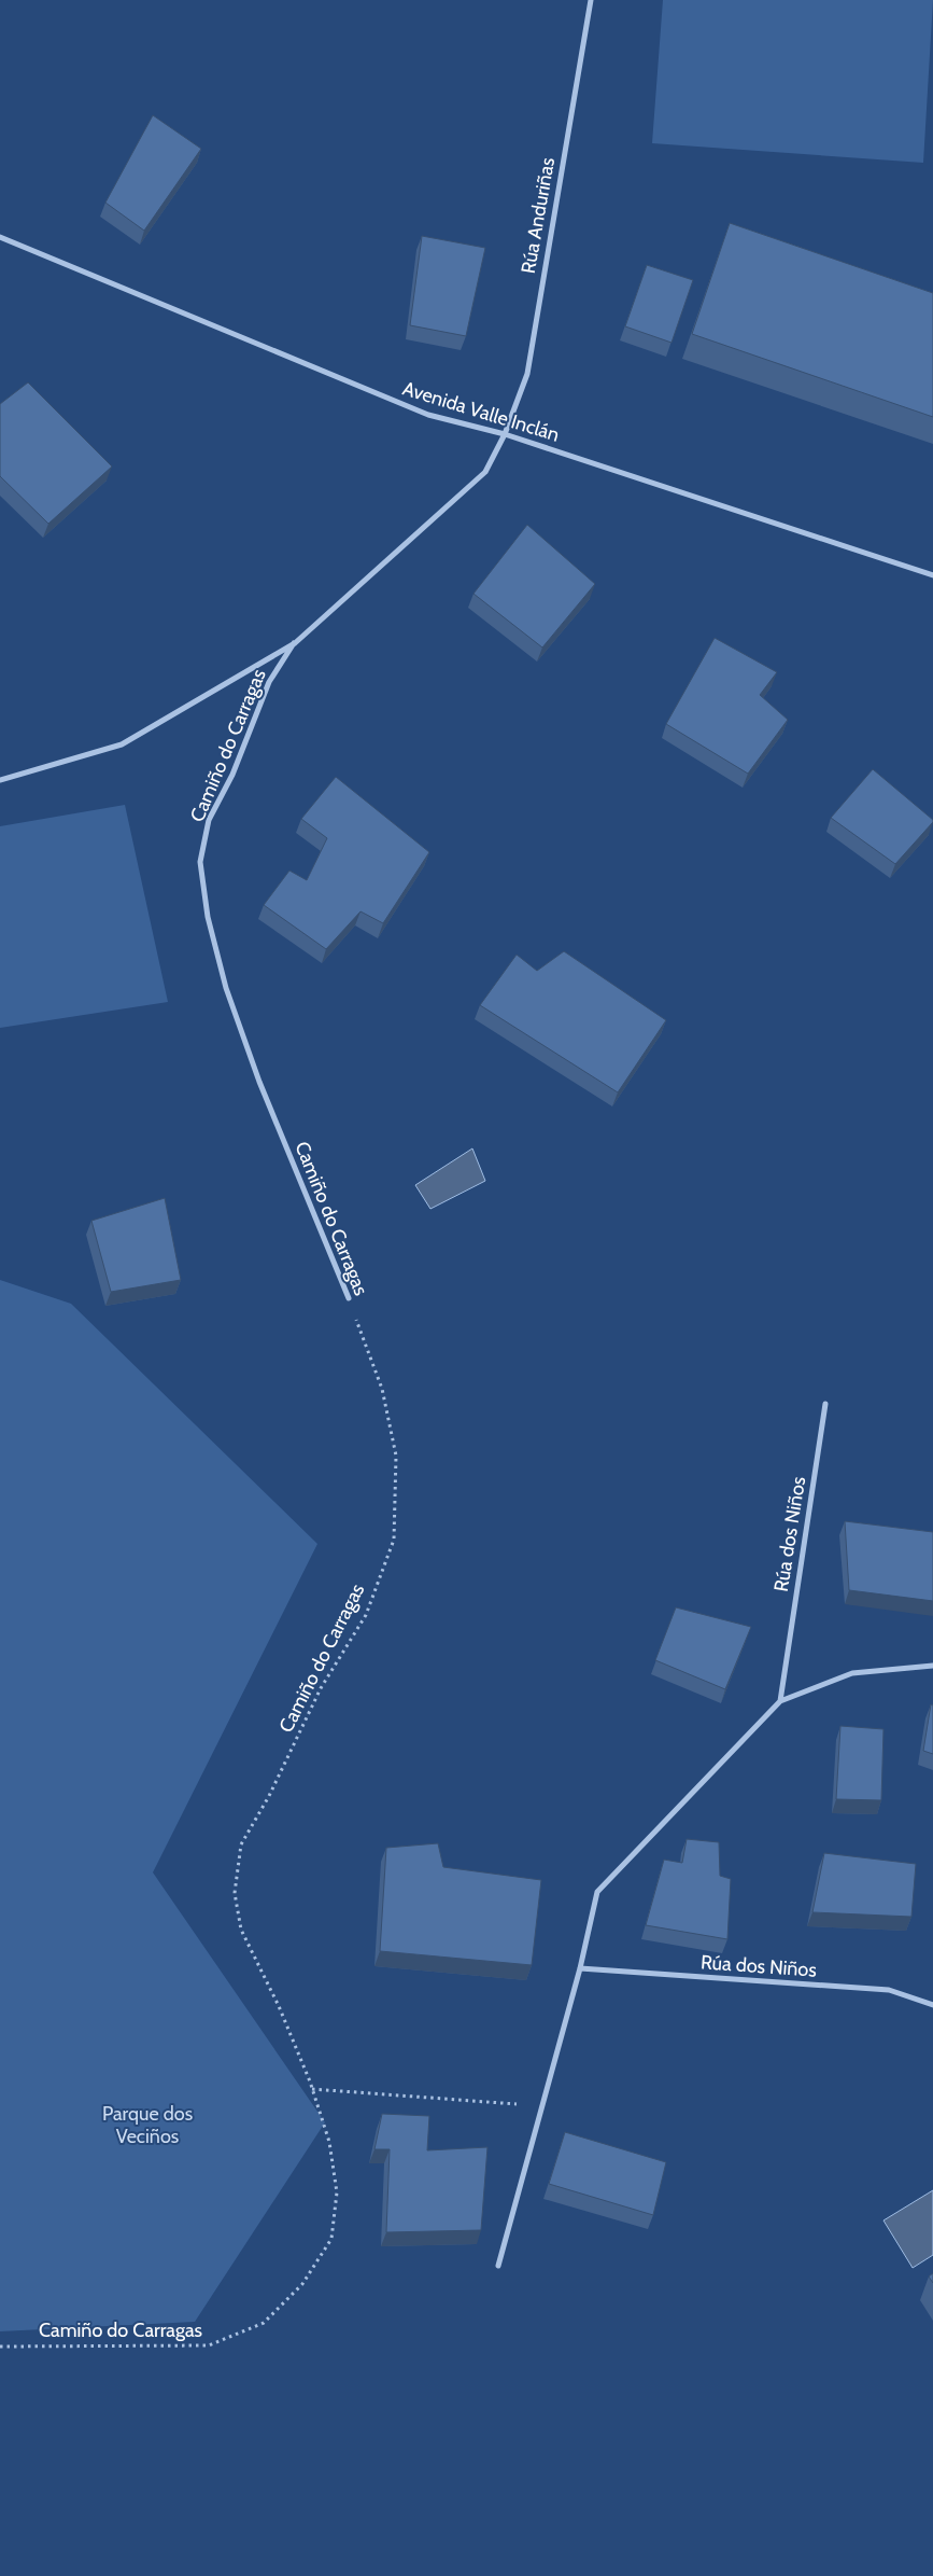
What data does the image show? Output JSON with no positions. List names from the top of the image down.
{
  "streets": {
    "street": [
      "Rúa Anduriñas",
      "Avenida Valle Inclán",
      "Camiño do Carragas",
      "Rúa dos Niños"
    ]
  },
  "crossings": [
    ["Rúa Anduriñas", "Avenida Valle Inclán"],
    ["Rúa Anduriñas", "Camiño do Carragas"],
    ["Avenida Valle Inclán", "Camiño do Carragas"]
  ],
  "parks": ["Parque dos Veciños"]
}
